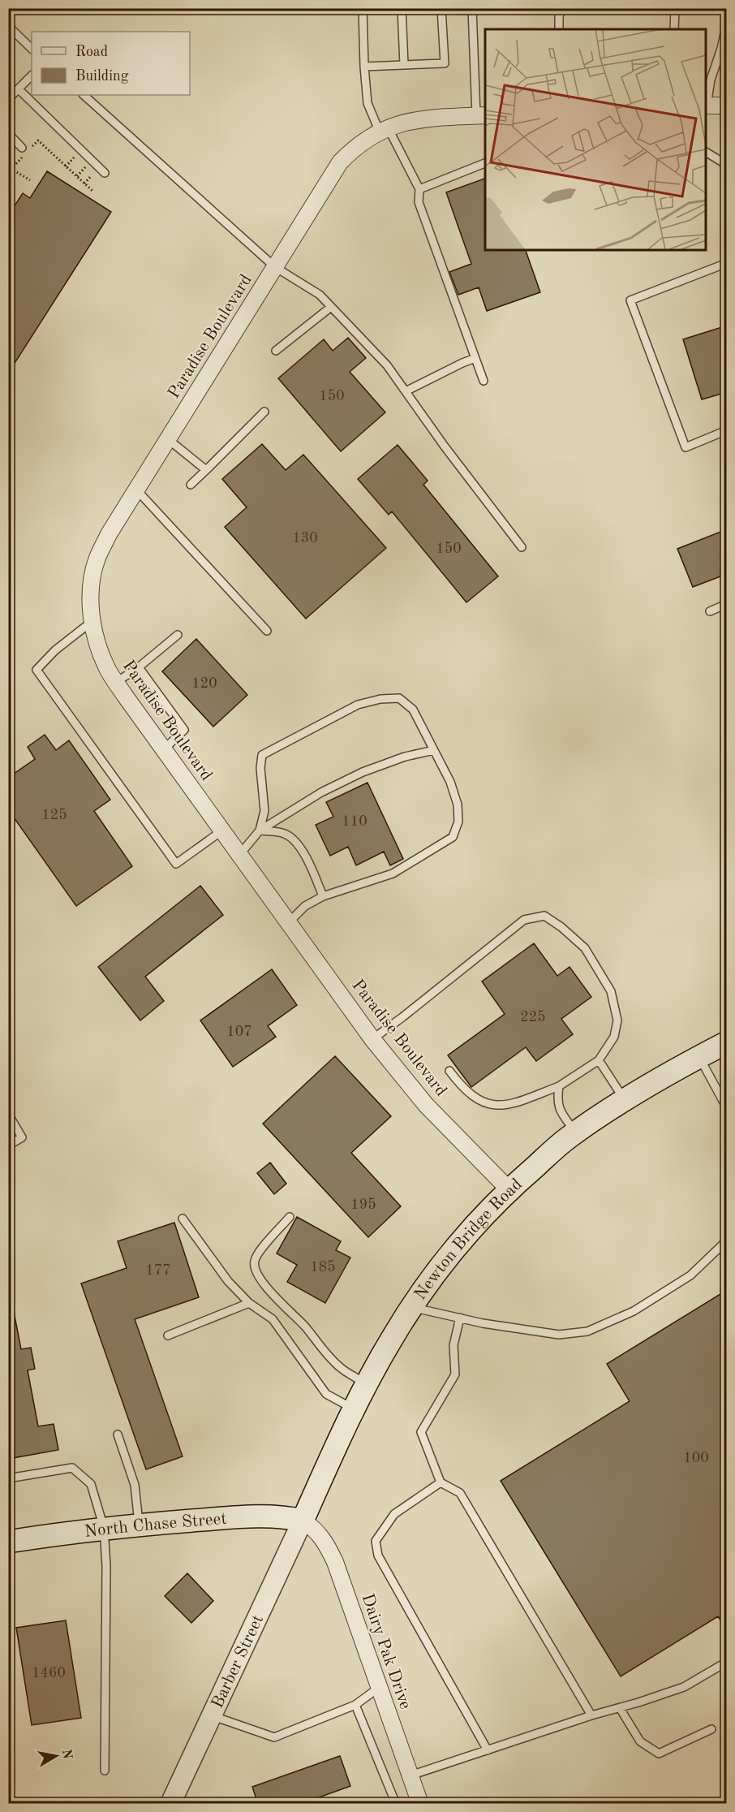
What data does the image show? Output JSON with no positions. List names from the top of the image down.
{
  "streets": {
    "main road": ["Newton Bridge Road", "North Chase Street"],
    "street": ["Paradise Boulevard", "Dairy Pak Drive", "Barber Street"]
  },
  "crossings": [
    ["Paradise Boulevard", "Newton Bridge Road"],
    ["Newton Bridge Road", "North Chase Street"],
    ["Newton Bridge Road", "Dairy Pak Drive"],
    ["Newton Bridge Road", "Barber Street"],
    ["North Chase Street", "Dairy Pak Drive"],
    ["North Chase Street", "Barber Street"],
    ["Dairy Pak Drive", "Barber Street"]
  ],
  "house_numbers": [
    "150",
    "130",
    "150",
    "120",
    "125",
    "110",
    "225",
    "107",
    "195",
    "185",
    "177",
    "100",
    "1460"
  ],
  "legend": ["Road", "Building"],
  "north": "right"
}
